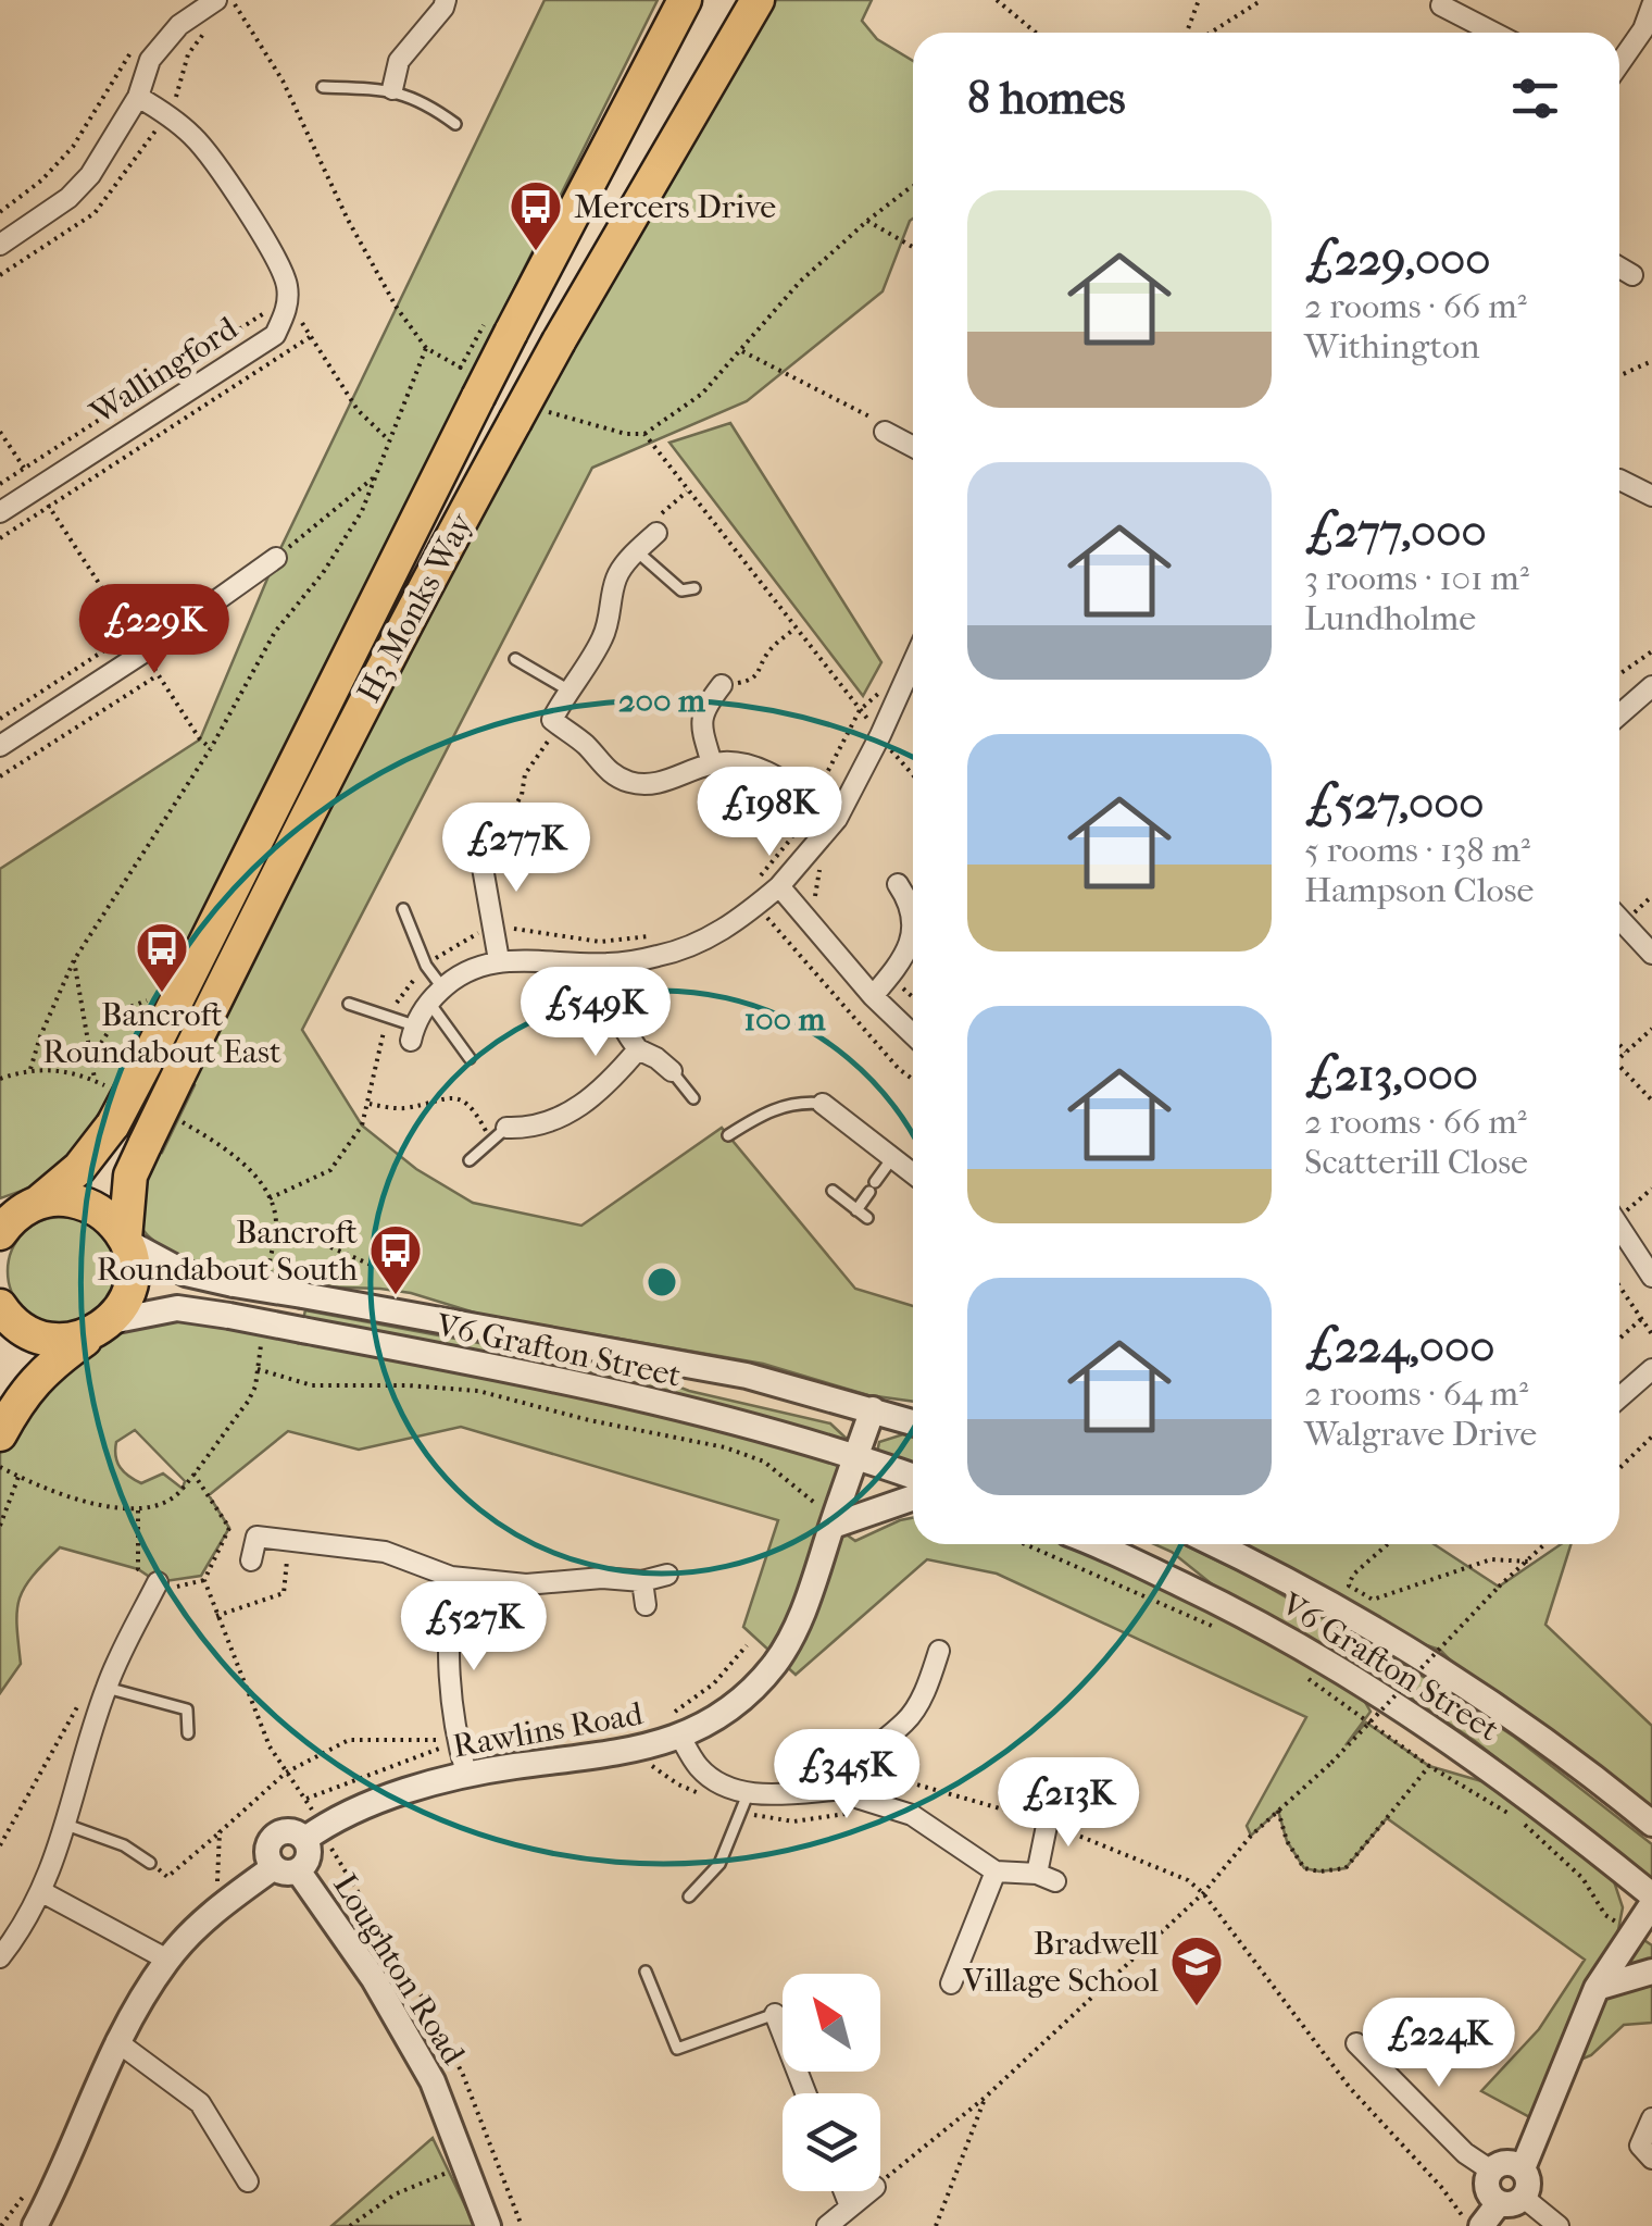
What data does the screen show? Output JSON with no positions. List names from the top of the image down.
{
  "streets": {
    "main road": ["H3 Monks Way"],
    "street": [
      "Wallingford",
      "V6 Grafton Street",
      "Rawlins Road",
      "Loughton Road"
    ]
  },
  "crossings": [
    ["H3 Monks Way", "V6 Grafton Street"],
    ["V6 Grafton Street", "Rawlins Road"],
    ["Rawlins Road", "Loughton Road"]
  ],
  "places": {
    "bus stop": ["Mercers Drive", "Bancroft Roundabout East", "Bancroft Roundabout South"],
    "school or university": ["Bradwell Village School"]
  },
  "north": "top left",
  "page": {
    "heading": "8 homes",
    "list": [
      {
        "name": "£229,000",
        "note": "2 rooms · 66 m² · Withington"
      },
      {
        "name": "£277,000",
        "note": "3 rooms · 101 m² · Lundholme"
      },
      {
        "name": "£527,000",
        "note": "5 rooms · 138 m² · Hampson Close"
      },
      {
        "name": "£213,000",
        "note": "2 rooms · 66 m² · Scatterill Close"
      },
      {
        "name": "£224,000",
        "note": "2 rooms · 64 m² · Walgrave Drive"
      }
    ],
    "price": [
      "£229K",
      "£198K",
      "£277K",
      "£549K",
      "£527K",
      "£345K",
      "£213K",
      "£224K"
    ]
  },
  "rings": ["200 m", "100 m"]
}
